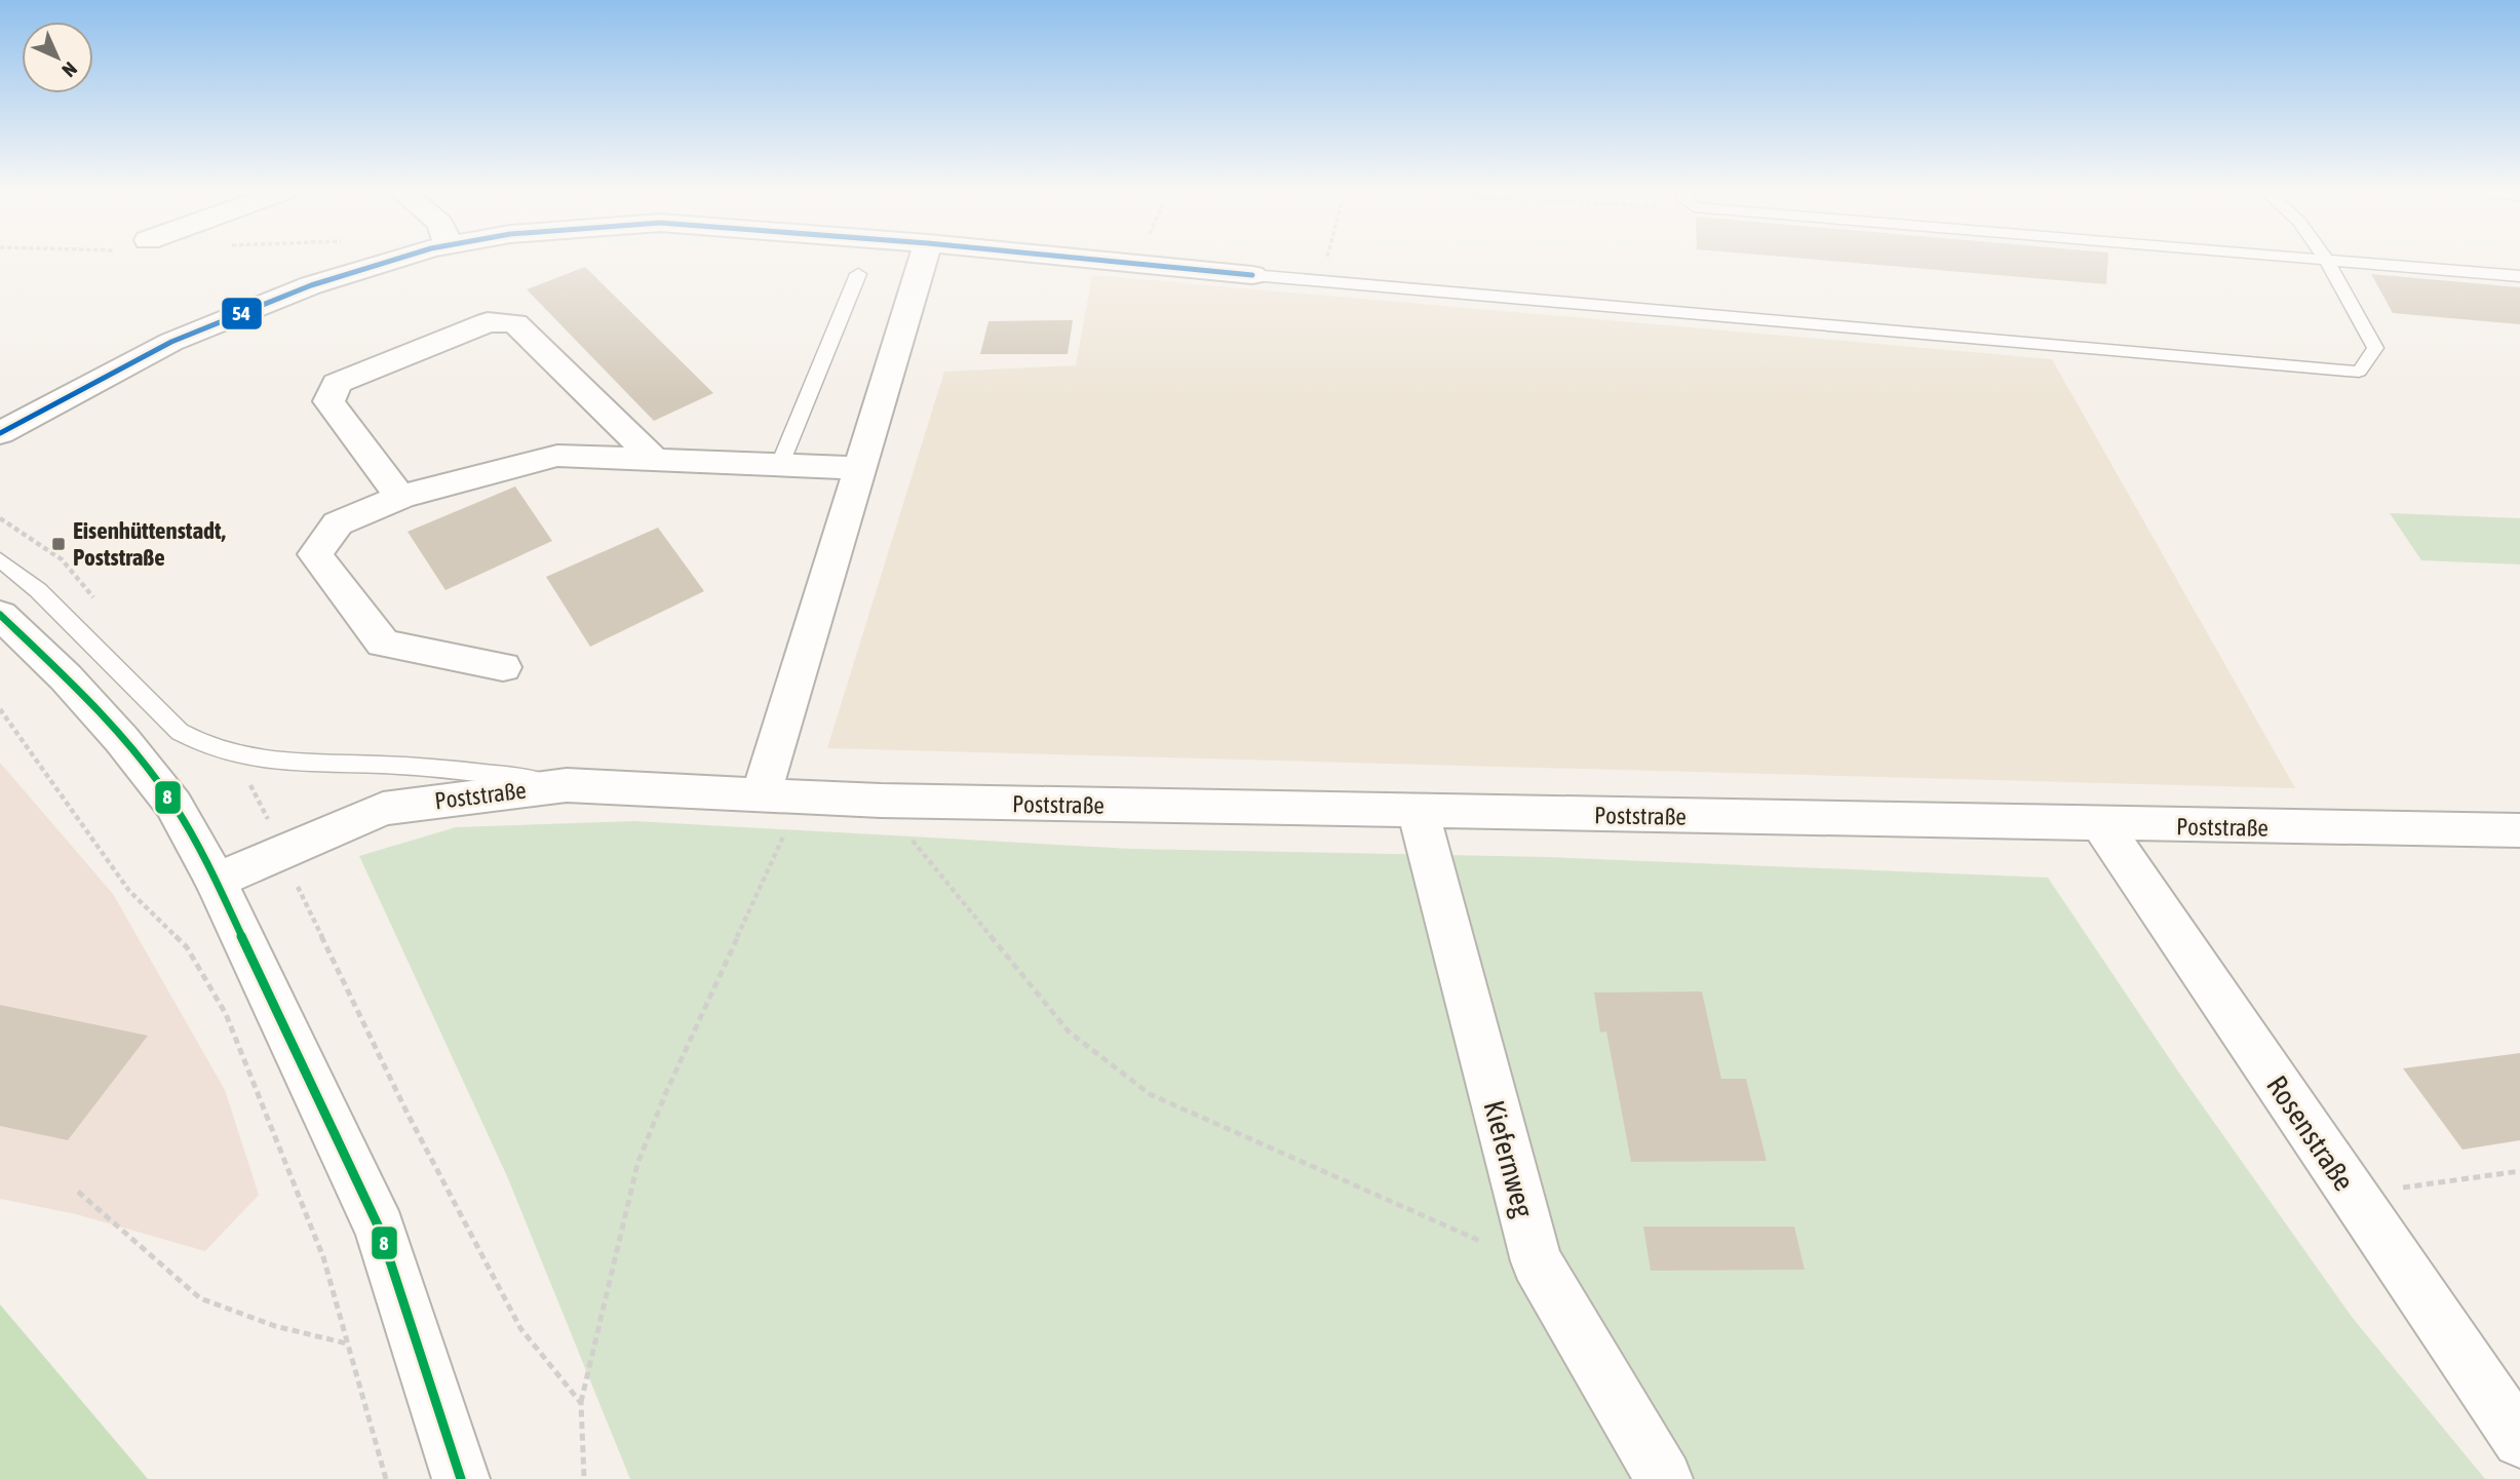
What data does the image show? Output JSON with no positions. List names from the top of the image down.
{
  "streets": {
    "street": ["Poststraße", "Rosenstraße", "Kiefernweg"]
  },
  "crossings": [
    ["Poststraße", "Rosenstraße"],
    ["Poststraße", "Kiefernweg"]
  ],
  "places": {
    "transit": ["Eisenhüttenstadt, Poststraße"]
  },
  "lines": ["transit line 54", "transit line 8"],
  "north": "bottom right"
}
